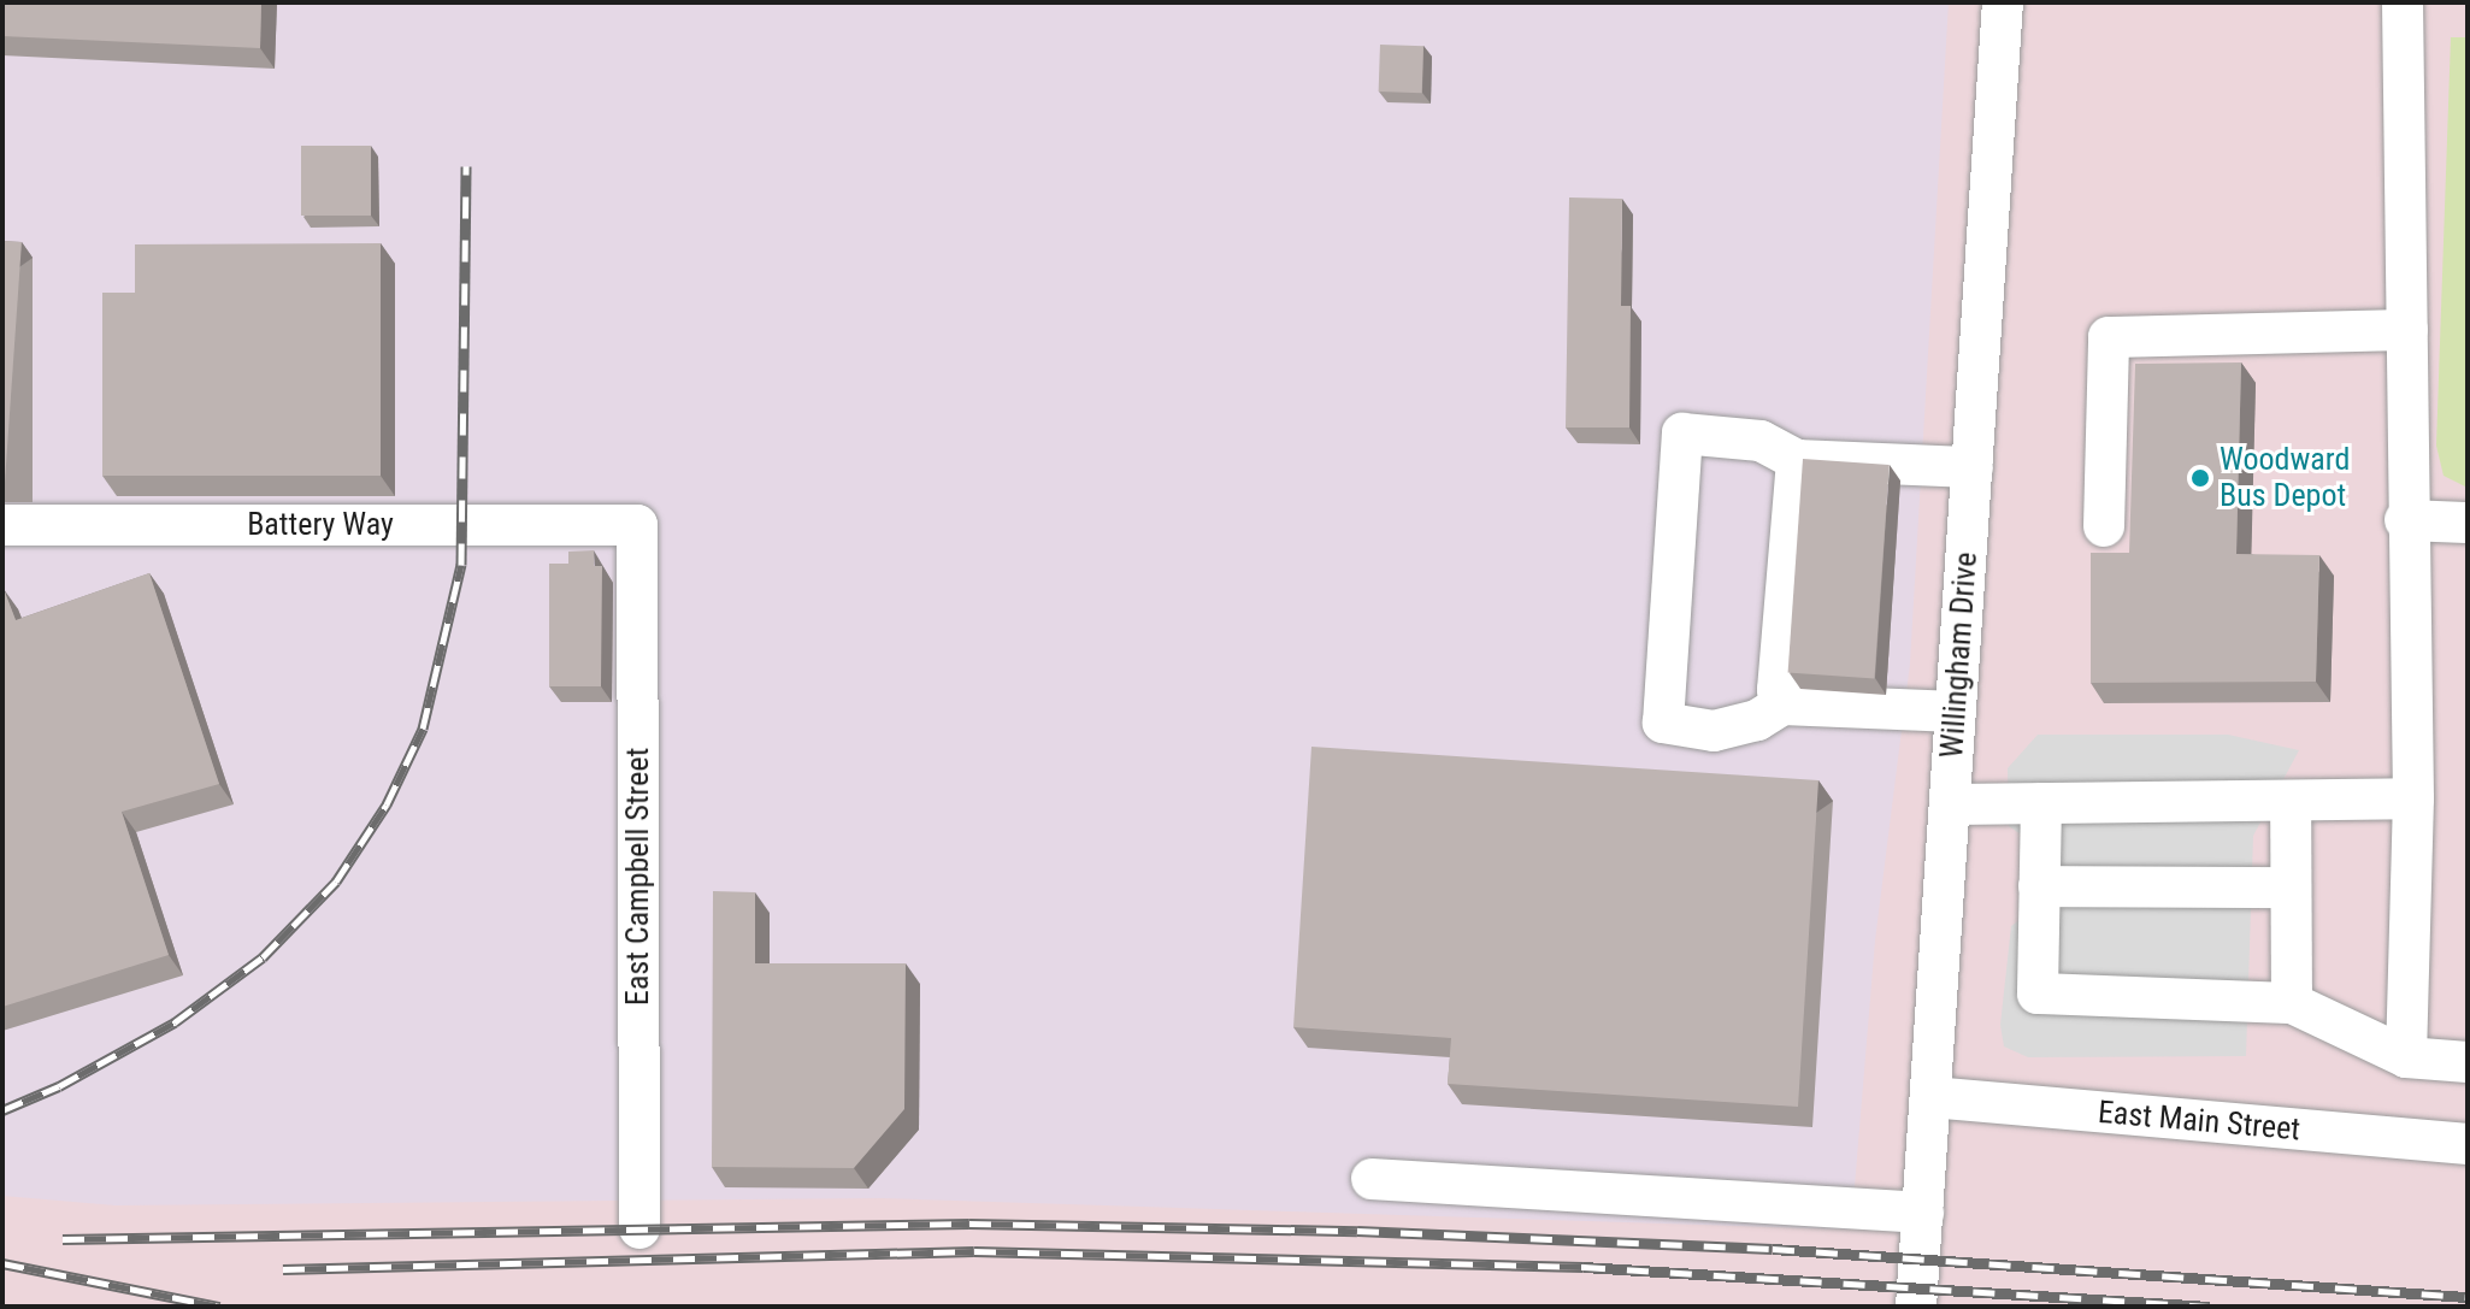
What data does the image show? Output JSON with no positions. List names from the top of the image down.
{
  "streets": {
    "street": [
      "Battery Way",
      "Willingham Drive",
      "East Campbell Street",
      "East Main Street"
    ]
  },
  "crossings": [
    ["Battery Way", "East Campbell Street"],
    ["Willingham Drive", "East Main Street"]
  ],
  "places": ["Woodward Bus Depot"]
}
